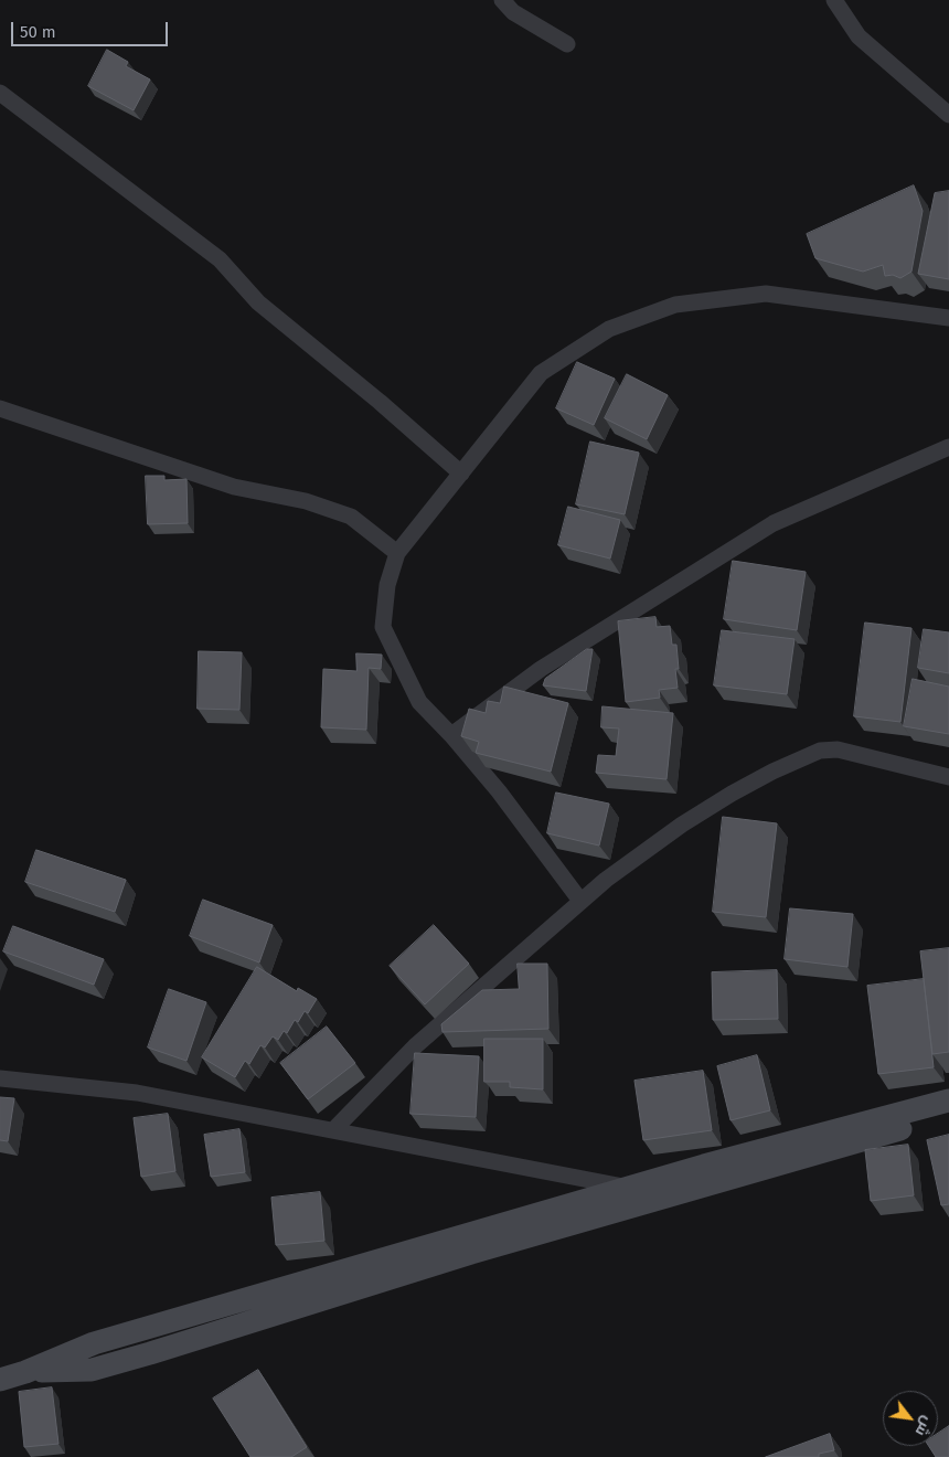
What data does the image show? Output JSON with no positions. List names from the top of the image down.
{
  "scale_bar": "50 m",
  "north": "bottom right"
}
